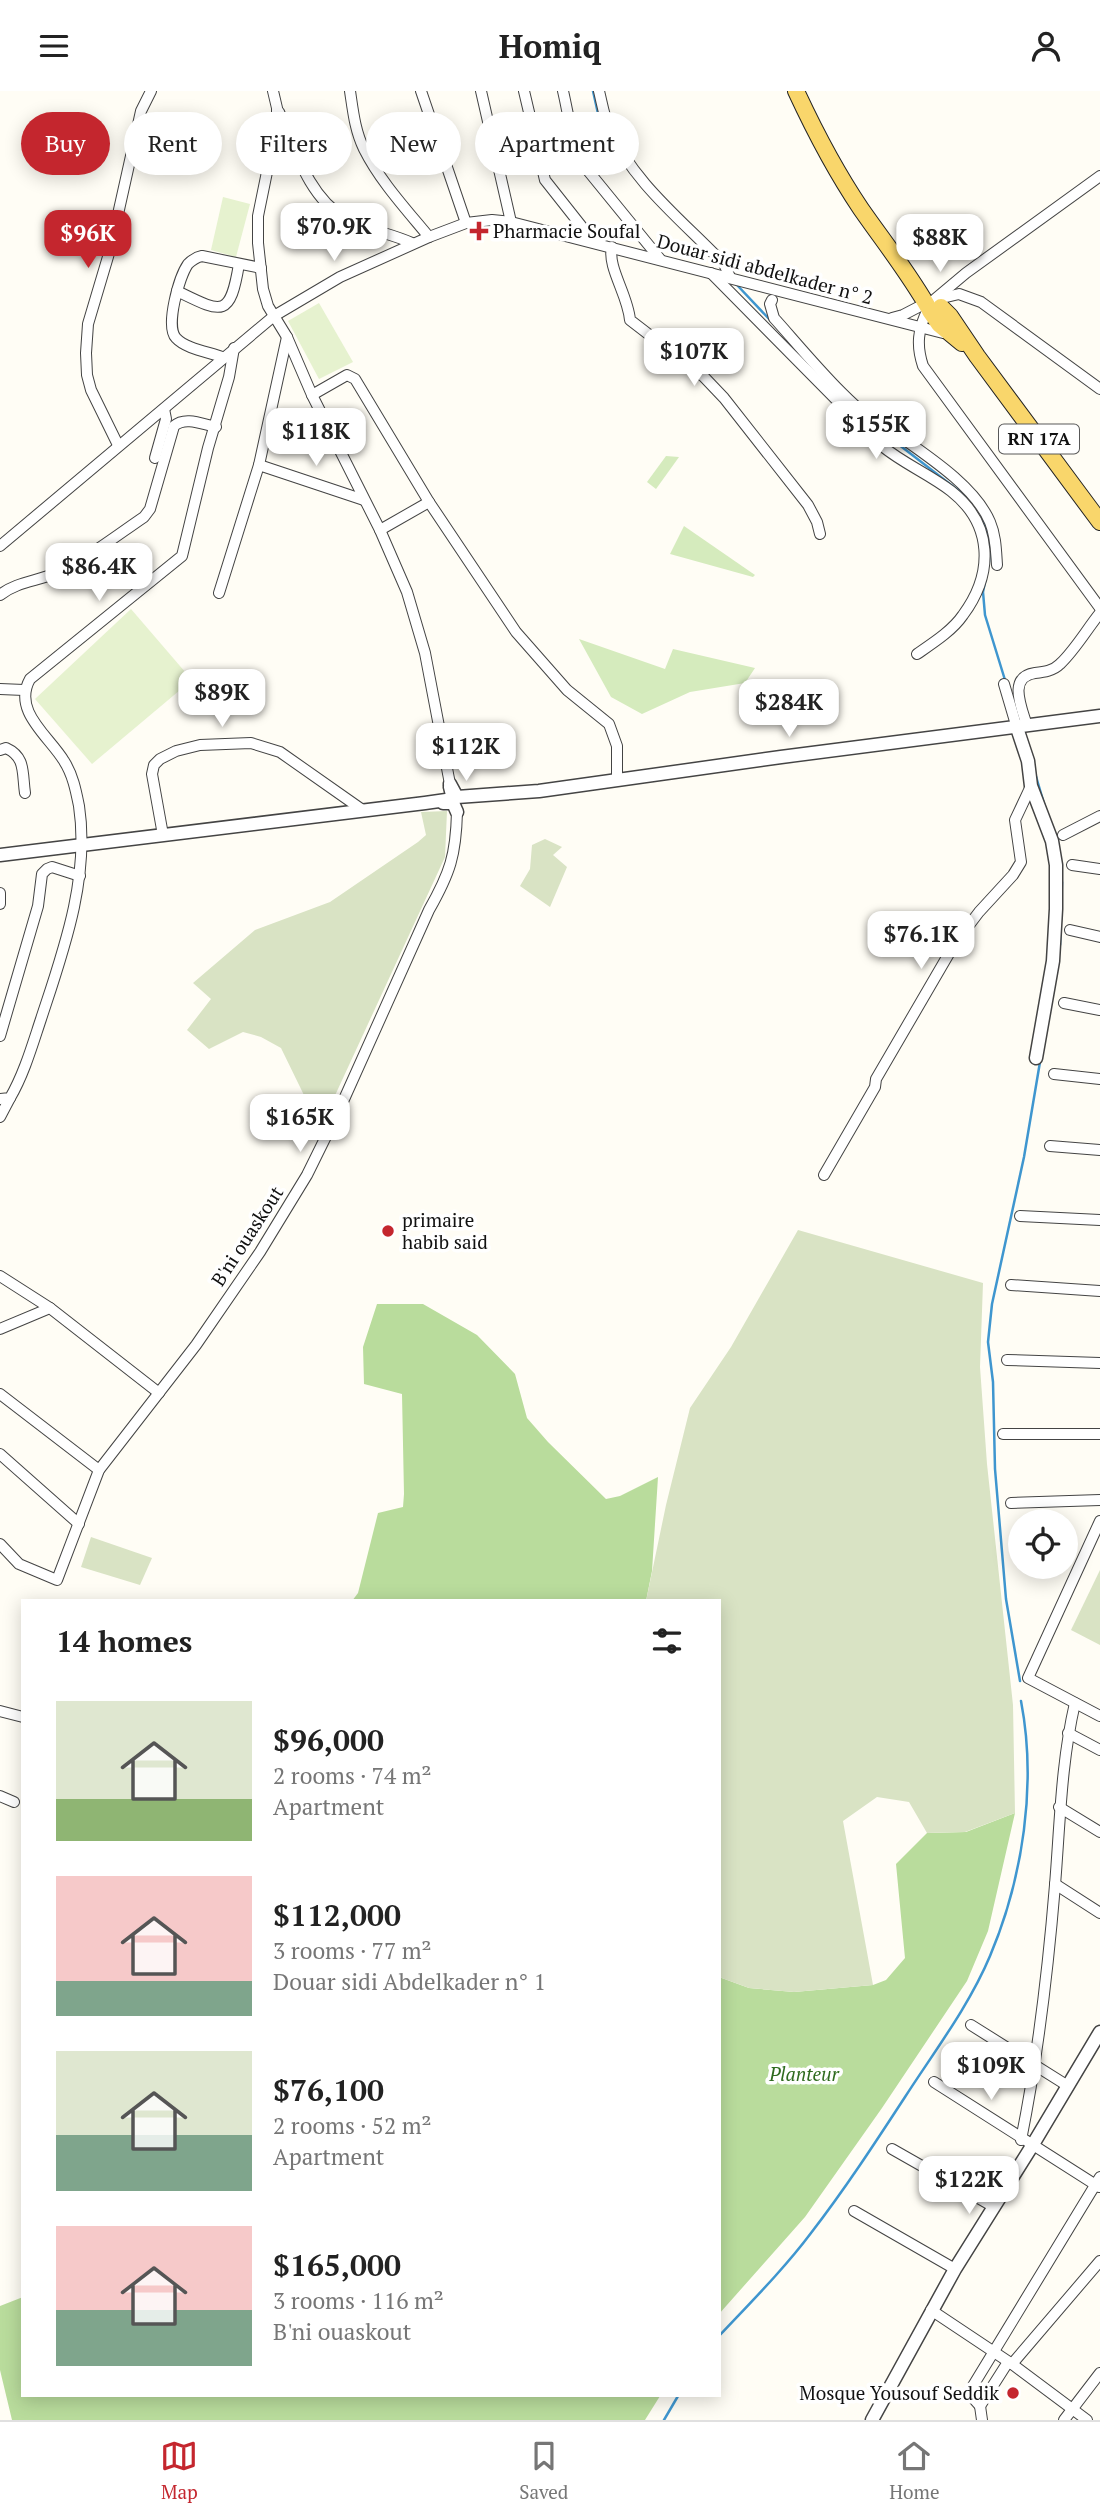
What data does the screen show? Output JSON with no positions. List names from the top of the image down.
{
  "streets": {
    "main road": ["RN 17A"],
    "street": ["Douar sidi abdelkader n° 2", "B'ni ouaskout"]
  },
  "crossings": [
    ["Douar sidi abdelkader n° 2", "RN 17A"]
  ],
  "parks": ["Planteur"],
  "places": {
    "health": ["Pharmacie Soufal"],
    "other": ["primaire habib said", "Mosque Yousouf Seddik"]
  },
  "page": {
    "header": "Homiq",
    "chip": [
      "Buy",
      "Rent",
      "Filters",
      "New",
      "Apartment"
    ],
    "price": [
      "$70.9K",
      "$96K",
      "$88K",
      "$107K",
      "$155K",
      "$118K",
      "$86.4K",
      "$89K",
      "$284K",
      "$112K",
      "$76.1K",
      "$165K",
      "$109K",
      "$122K"
    ],
    "heading": "14 homes",
    "list": [
      {
        "name": "$96,000",
        "note": "2 rooms · 74 m² · Apartment"
      },
      {
        "name": "$112,000",
        "note": "3 rooms · 77 m² · Douar sidi Abdelkader n° 1"
      },
      {
        "name": "$76,100",
        "note": "2 rooms · 52 m² · Apartment"
      },
      {
        "name": "$165,000",
        "note": "3 rooms · 116 m² · B'ni ouaskout"
      }
    ],
    "tabs": ["Map", "Saved", "Home"]
  }
}
